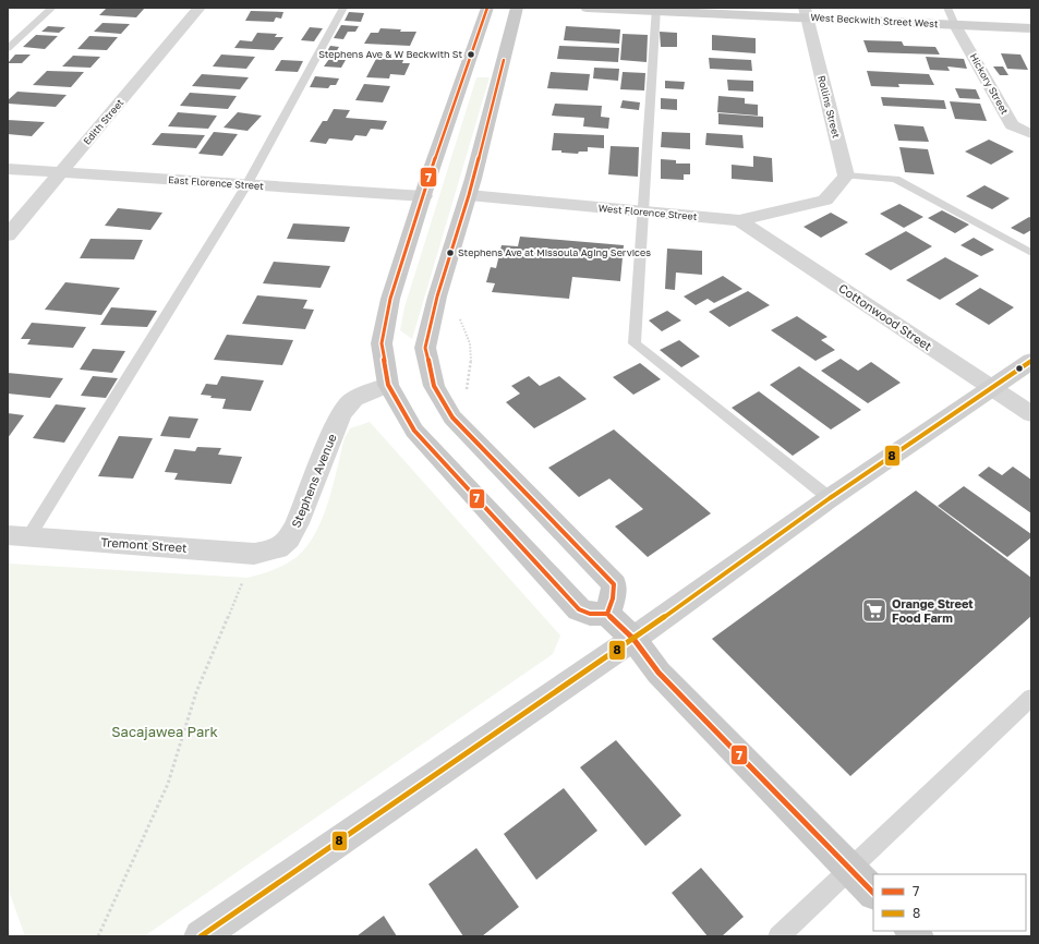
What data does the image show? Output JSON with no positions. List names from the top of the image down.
{
  "streets": {
    "street": [
      "West Beckwith Street West",
      "Hickory Street",
      "Rollins Street",
      "Edith Street",
      "East Florence Street",
      "West Florence Street",
      "Cottonwood Street",
      "Stephens Avenue",
      "Tremont Street"
    ]
  },
  "crossings": [
    ["West Beckwith Street West", "Hickory Street"],
    ["West Beckwith Street West", "Rollins Street"],
    ["Rollins Street", "West Florence Street"],
    ["Edith Street", "East Florence Street"],
    ["West Florence Street", "Cottonwood Street"],
    ["Stephens Avenue", "Tremont Street"]
  ],
  "parks": ["Sacajawea Park"],
  "places": {
    "other": ["Stephens Ave & W Beckwith St", "Stephens Ave at Missoula Aging Services"],
    "supermarket": ["Orange Street Food Farm"]
  },
  "lines": ["transit line 7", "transit line 8"],
  "legend": ["7", "8"]
}
